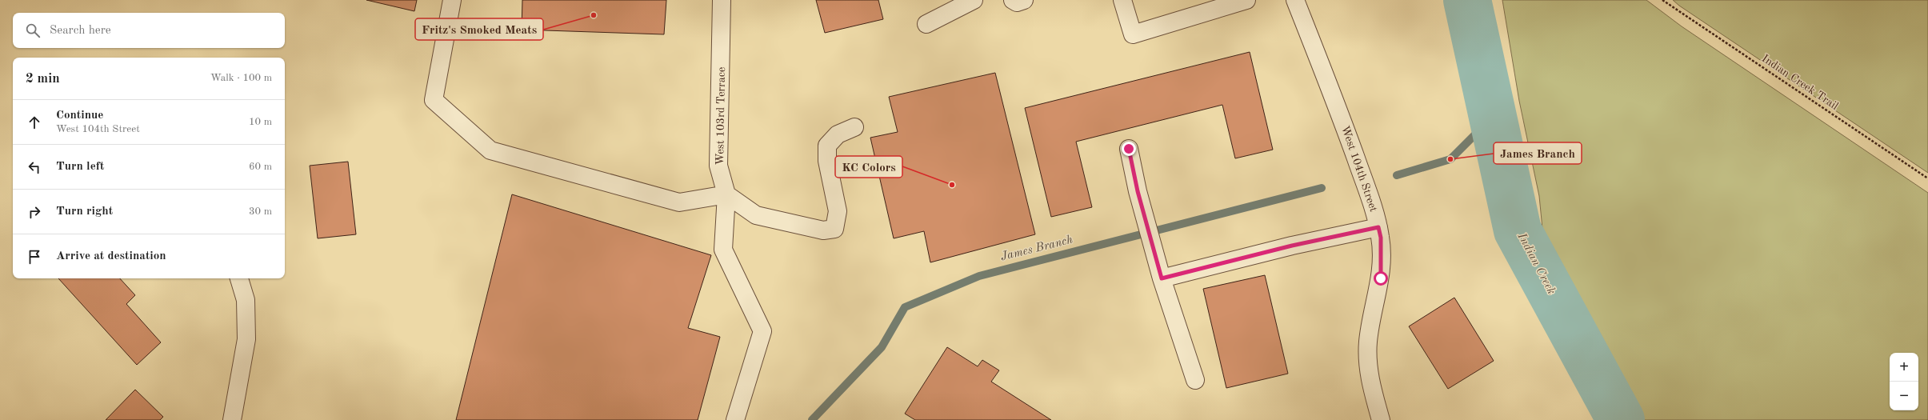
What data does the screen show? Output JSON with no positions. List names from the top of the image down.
{
  "streets": {
    "street": ["West 103rd Terrace", "West 104th Street"],
    "path": ["Indian Creek Trail"]
  },
  "water": ["James Branch", "Indian Creek"],
  "places": ["Fritz's Smoked Meats", "James Branch", "KC Colors"],
  "page": {
    "search": "Search here",
    "heading": ["2 min", "Walk · 100 m"],
    "list": [
      ["Continue", "West 104th Street", "10 m"],
      ["Turn left", "60 m"],
      ["Turn right", "30 m"],
      "Arrive at destination"
    ],
    "map_buttons": ["+", "−"]
  }
}
